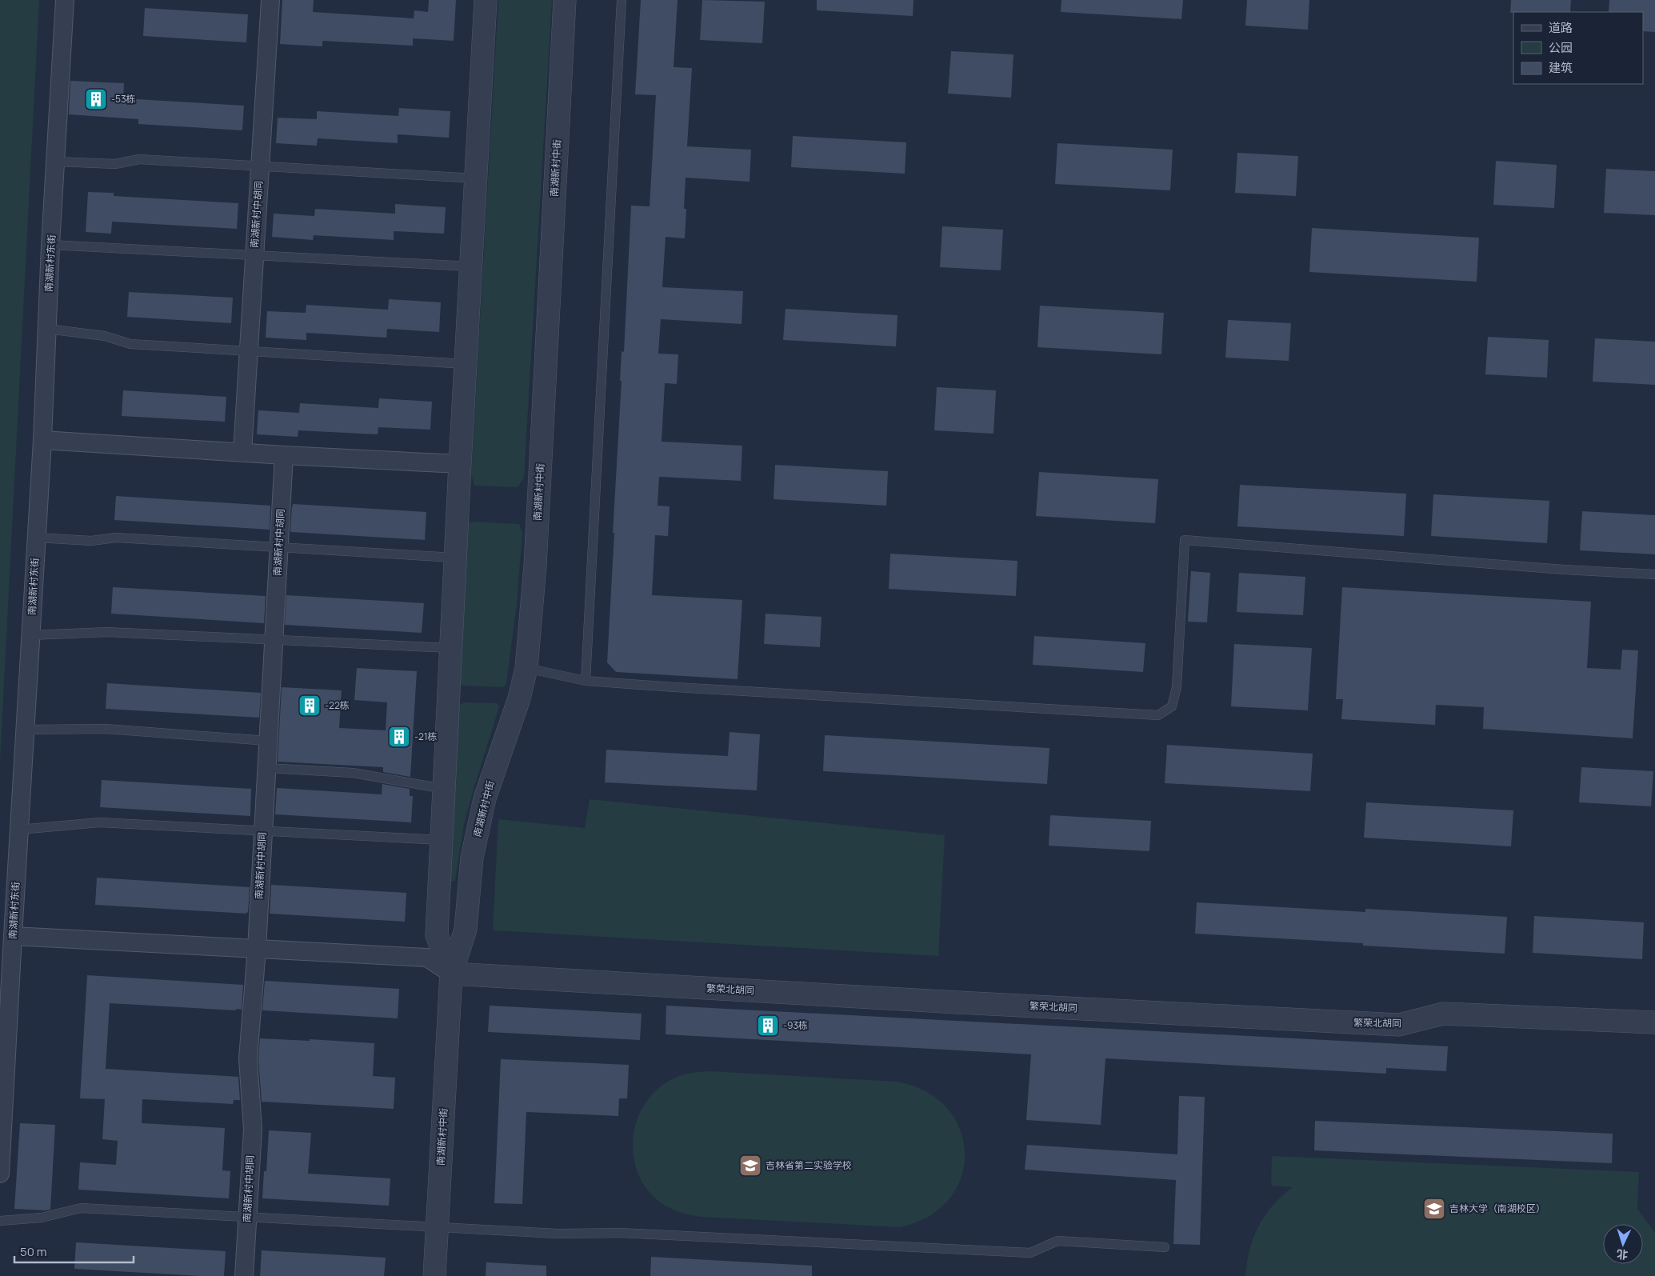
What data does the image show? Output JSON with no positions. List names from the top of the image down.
{
  "streets": {
    "street": [
      "南湖新村中街",
      "南湖新村中胡同",
      "南湖新村东街",
      "繁荣北胡同"
    ]
  },
  "crossings": [
    ["南湖新村中街", "繁荣北胡同"]
  ],
  "places": {
    "building": [
      "-53栋",
      "-22栋",
      "-21栋",
      "-93栋"
    ],
    "school or university": ["吉林省第二实验学校", "吉林大学（南湖校区）"]
  },
  "legend": ["道路", "公园", "建筑"],
  "scale_bar": "50 m",
  "north": "bottom"
}
